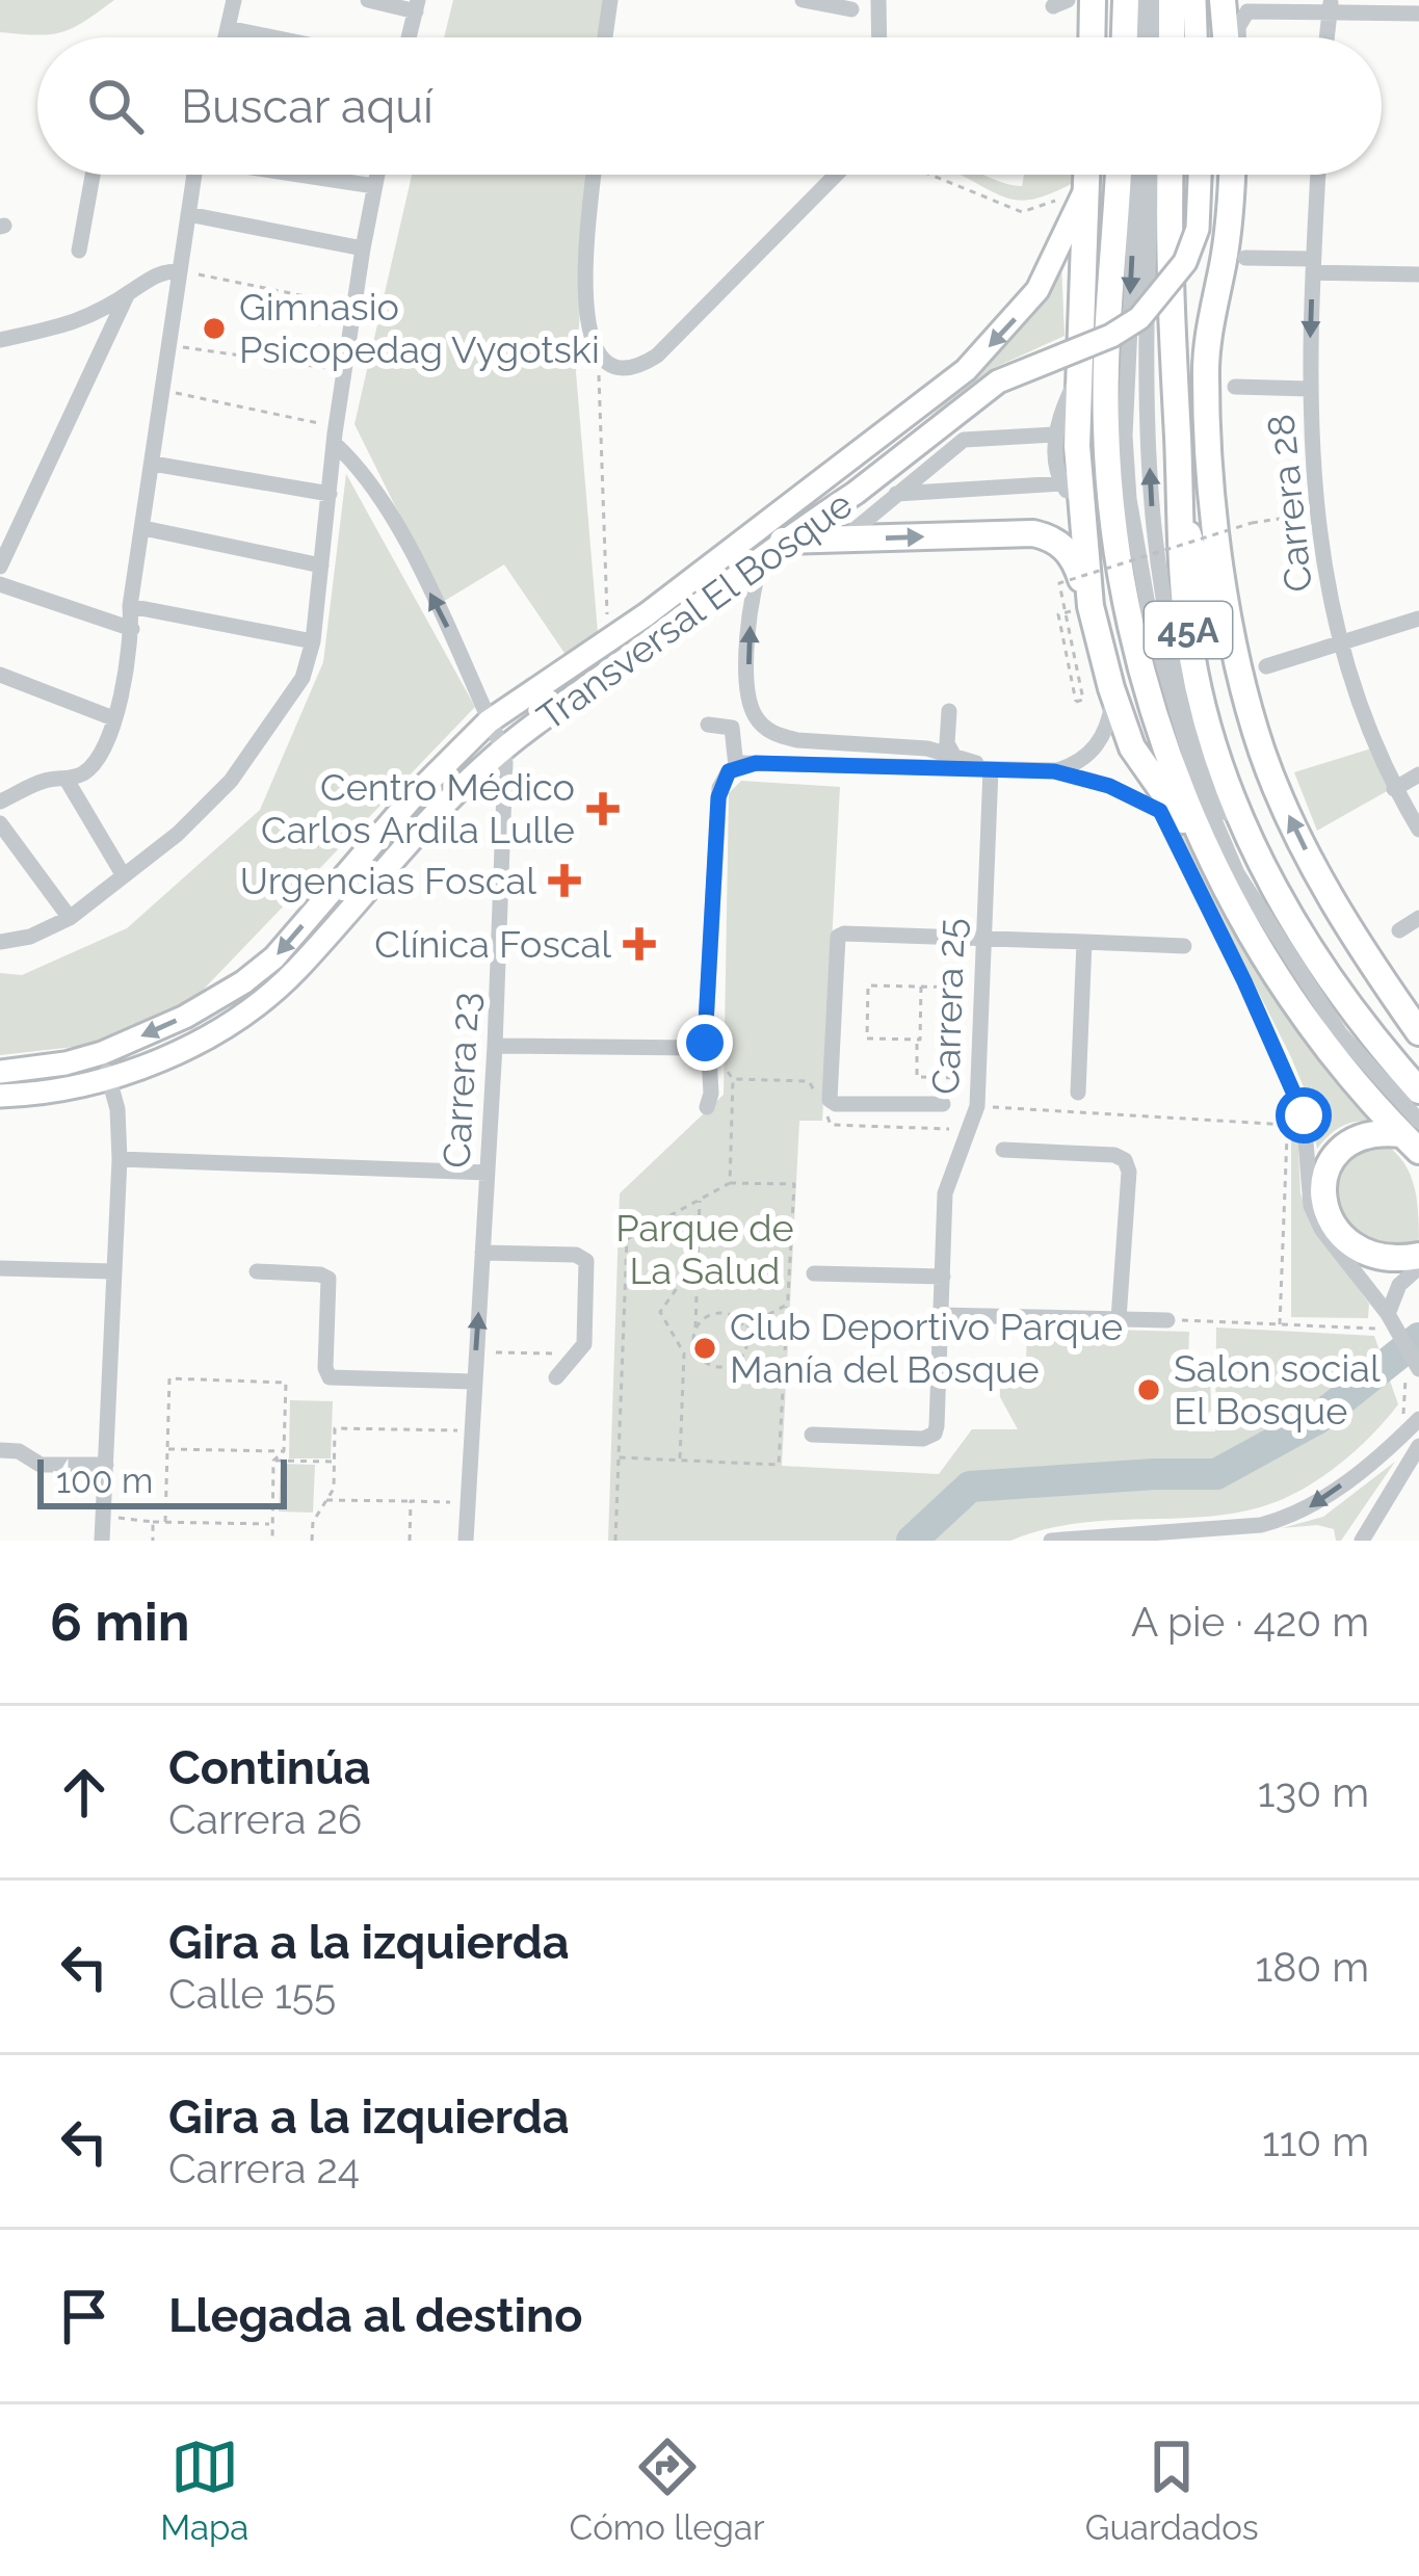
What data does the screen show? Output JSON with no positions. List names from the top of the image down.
{
  "streets": {
    "highway": ["45A"],
    "main road": ["Transversal El Bosque"],
    "street": ["Carrera 28", "Carrera 25", "Carrera 23"]
  },
  "crossings": [
    ["Transversal El Bosque", "Carrera 23"]
  ],
  "one_way": ["Carrera 23"],
  "parks": ["Parque de La Salud"],
  "places": {
    "other": ["Gimnasio Psicopedag Vygotski", "Club Deportivo Parque Manía del Bosque", "Salon social El Bosque"],
    "health": ["Centro Médico Carlos Ardila Lulle", "Urgencias Foscal", "Clínica Foscal"]
  },
  "scale_bar": "100 m",
  "page": {
    "search": "Buscar aquí",
    "scale": "100 m",
    "heading": ["6 min", "A pie · 420 m"],
    "list": [
      ["Continúa", "Carrera 26", "130 m"],
      ["Gira a la izquierda", "Calle 155", "180 m"],
      ["Gira a la izquierda", "Carrera 24", "110 m"],
      "Llegada al destino"
    ],
    "nav": ["Mapa", "Cómo llegar", "Guardados"]
  }
}
